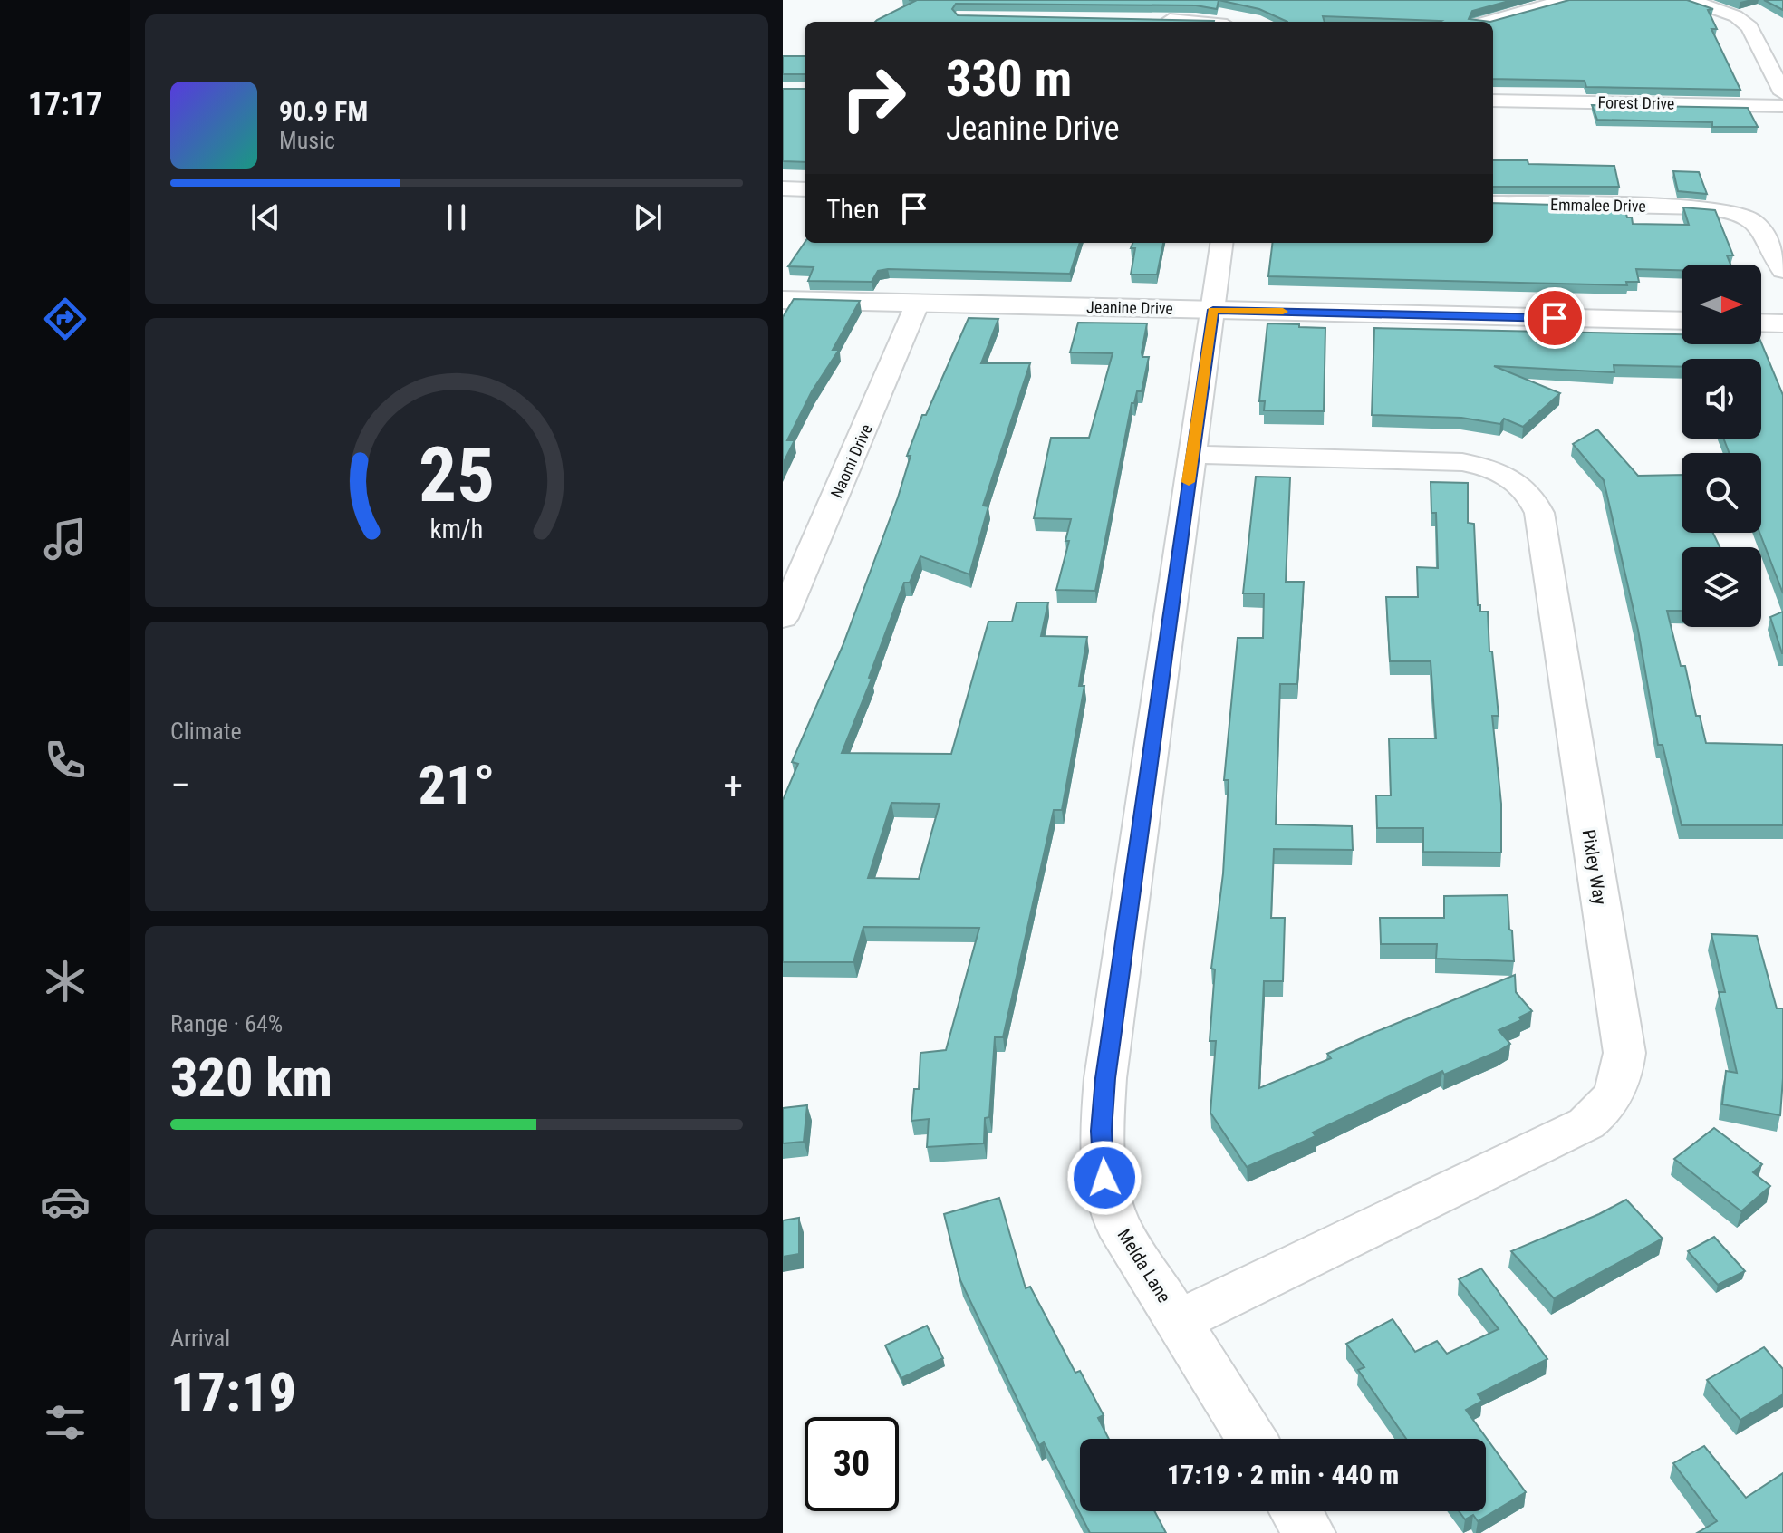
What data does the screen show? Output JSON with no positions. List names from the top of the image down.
{
  "streets": {
    "street": [
      "Forest Drive",
      "Emmalee Drive",
      "Jeanine Drive",
      "Naomi Drive",
      "Pixley Way",
      "Melda Lane"
    ]
  },
  "crossings": [
    ["Jeanine Drive", "Naomi Drive"],
    ["Jeanine Drive", "Melda Lane"],
    ["Pixley Way", "Melda Lane"]
  ],
  "north": "right",
  "page": {
    "tabs": "17:17",
    "turn": ["330 m", "Jeanine Drive"],
    "song": ["90.9 FM", "Music"],
    "then": "Then",
    "tile": [
      "Climate",
      ["Range · 64%", "320 km"],
      ["Arrival", "17:19"]
    ],
    "heat": ["−", "21°", "+"],
    "limit": "30",
    "trip": "17:19 · 2 min · 440 m",
    "gauge": ["25", "km/h"]
  }
}
